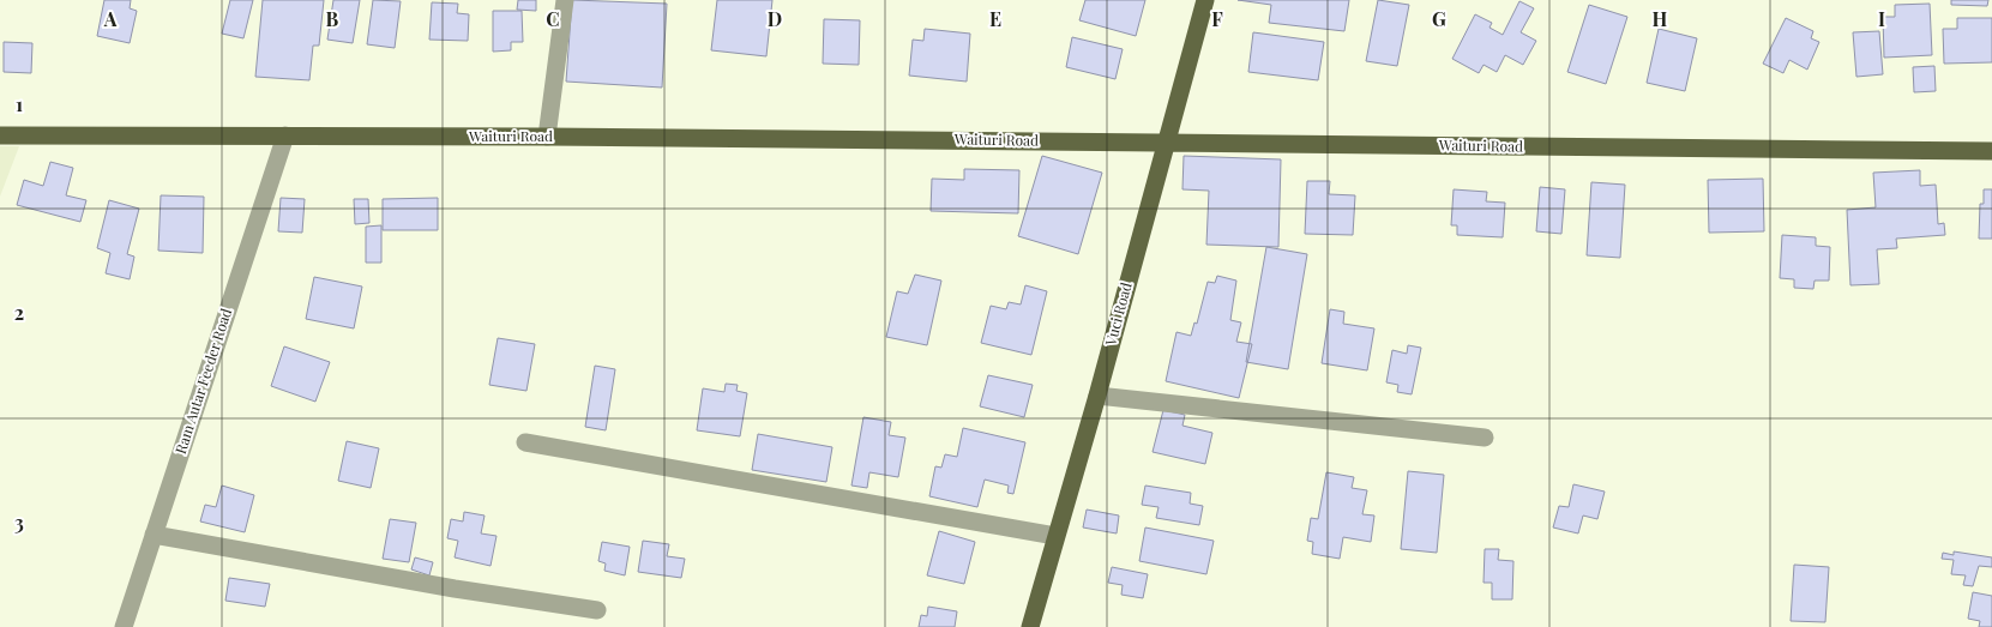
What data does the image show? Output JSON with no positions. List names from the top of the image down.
{
  "streets": {
    "main road": ["Waituri Road", "Vuci Road"],
    "street": ["Ram Autar Feeder Road"]
  },
  "crossings": [
    ["Waituri Road", "Vuci Road"],
    ["Waituri Road", "Ram Autar Feeder Road"]
  ],
  "grid": {
    "columns": [
      "A",
      "B",
      "C",
      "D",
      "E",
      "F",
      "G",
      "H",
      "I"
    ],
    "rows": ["1", "2", "3"]
  }
}
